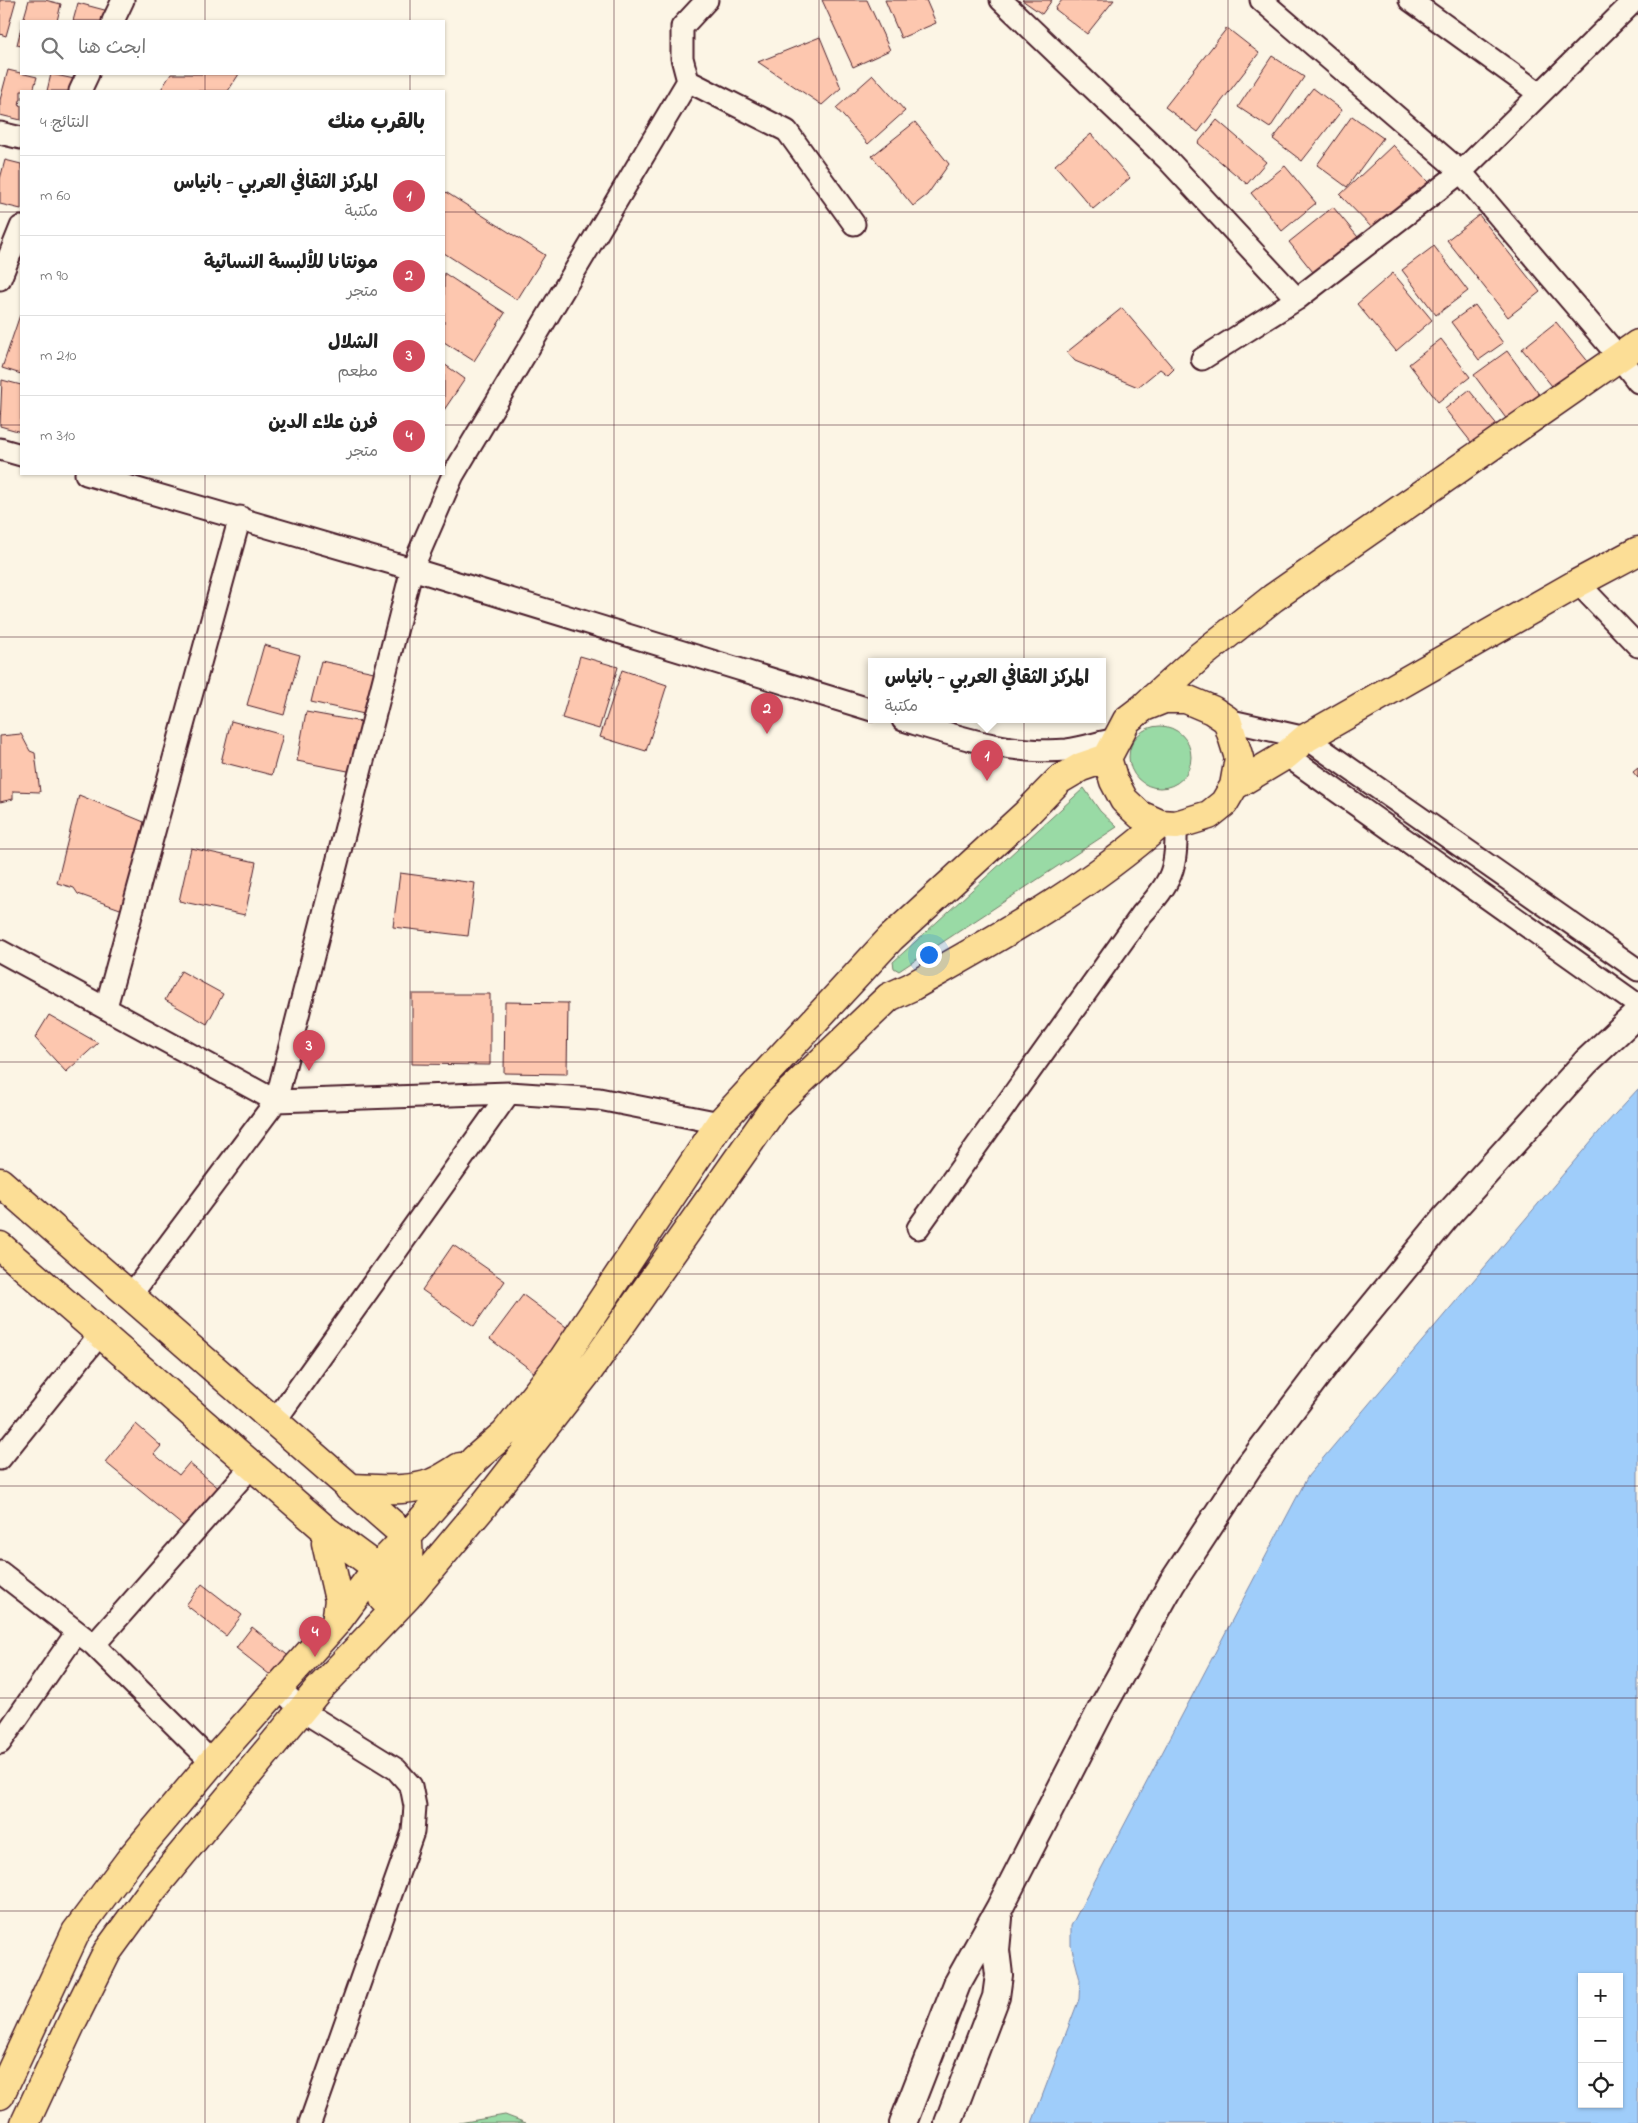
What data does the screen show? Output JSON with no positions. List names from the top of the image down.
{
  "page": {
    "search": "ابحث هنا",
    "heading": ["بالقرب منك", "النتائج: 4"],
    "list": [
      {
        "mark": "1",
        "name": "المركز الثقافي العربي - بانياس",
        "note": "مكتبة",
        "value": "60 m"
      },
      {
        "mark": "2",
        "name": "مونتانا للألبسة النسائية",
        "note": "متجر",
        "value": "90 m"
      },
      {
        "mark": "3",
        "name": "الشلال",
        "note": "مطعم",
        "value": "210 m"
      },
      {
        "mark": "4",
        "name": "فرن علاء الدين",
        "note": "متجر",
        "value": "310 m"
      }
    ],
    "popup": ["المركز الثقافي العربي - بانياس", "مكتبة"],
    "pins": [
      "2",
      "1",
      "3",
      "4"
    ],
    "map_buttons": ["+", "−"]
  }
}
